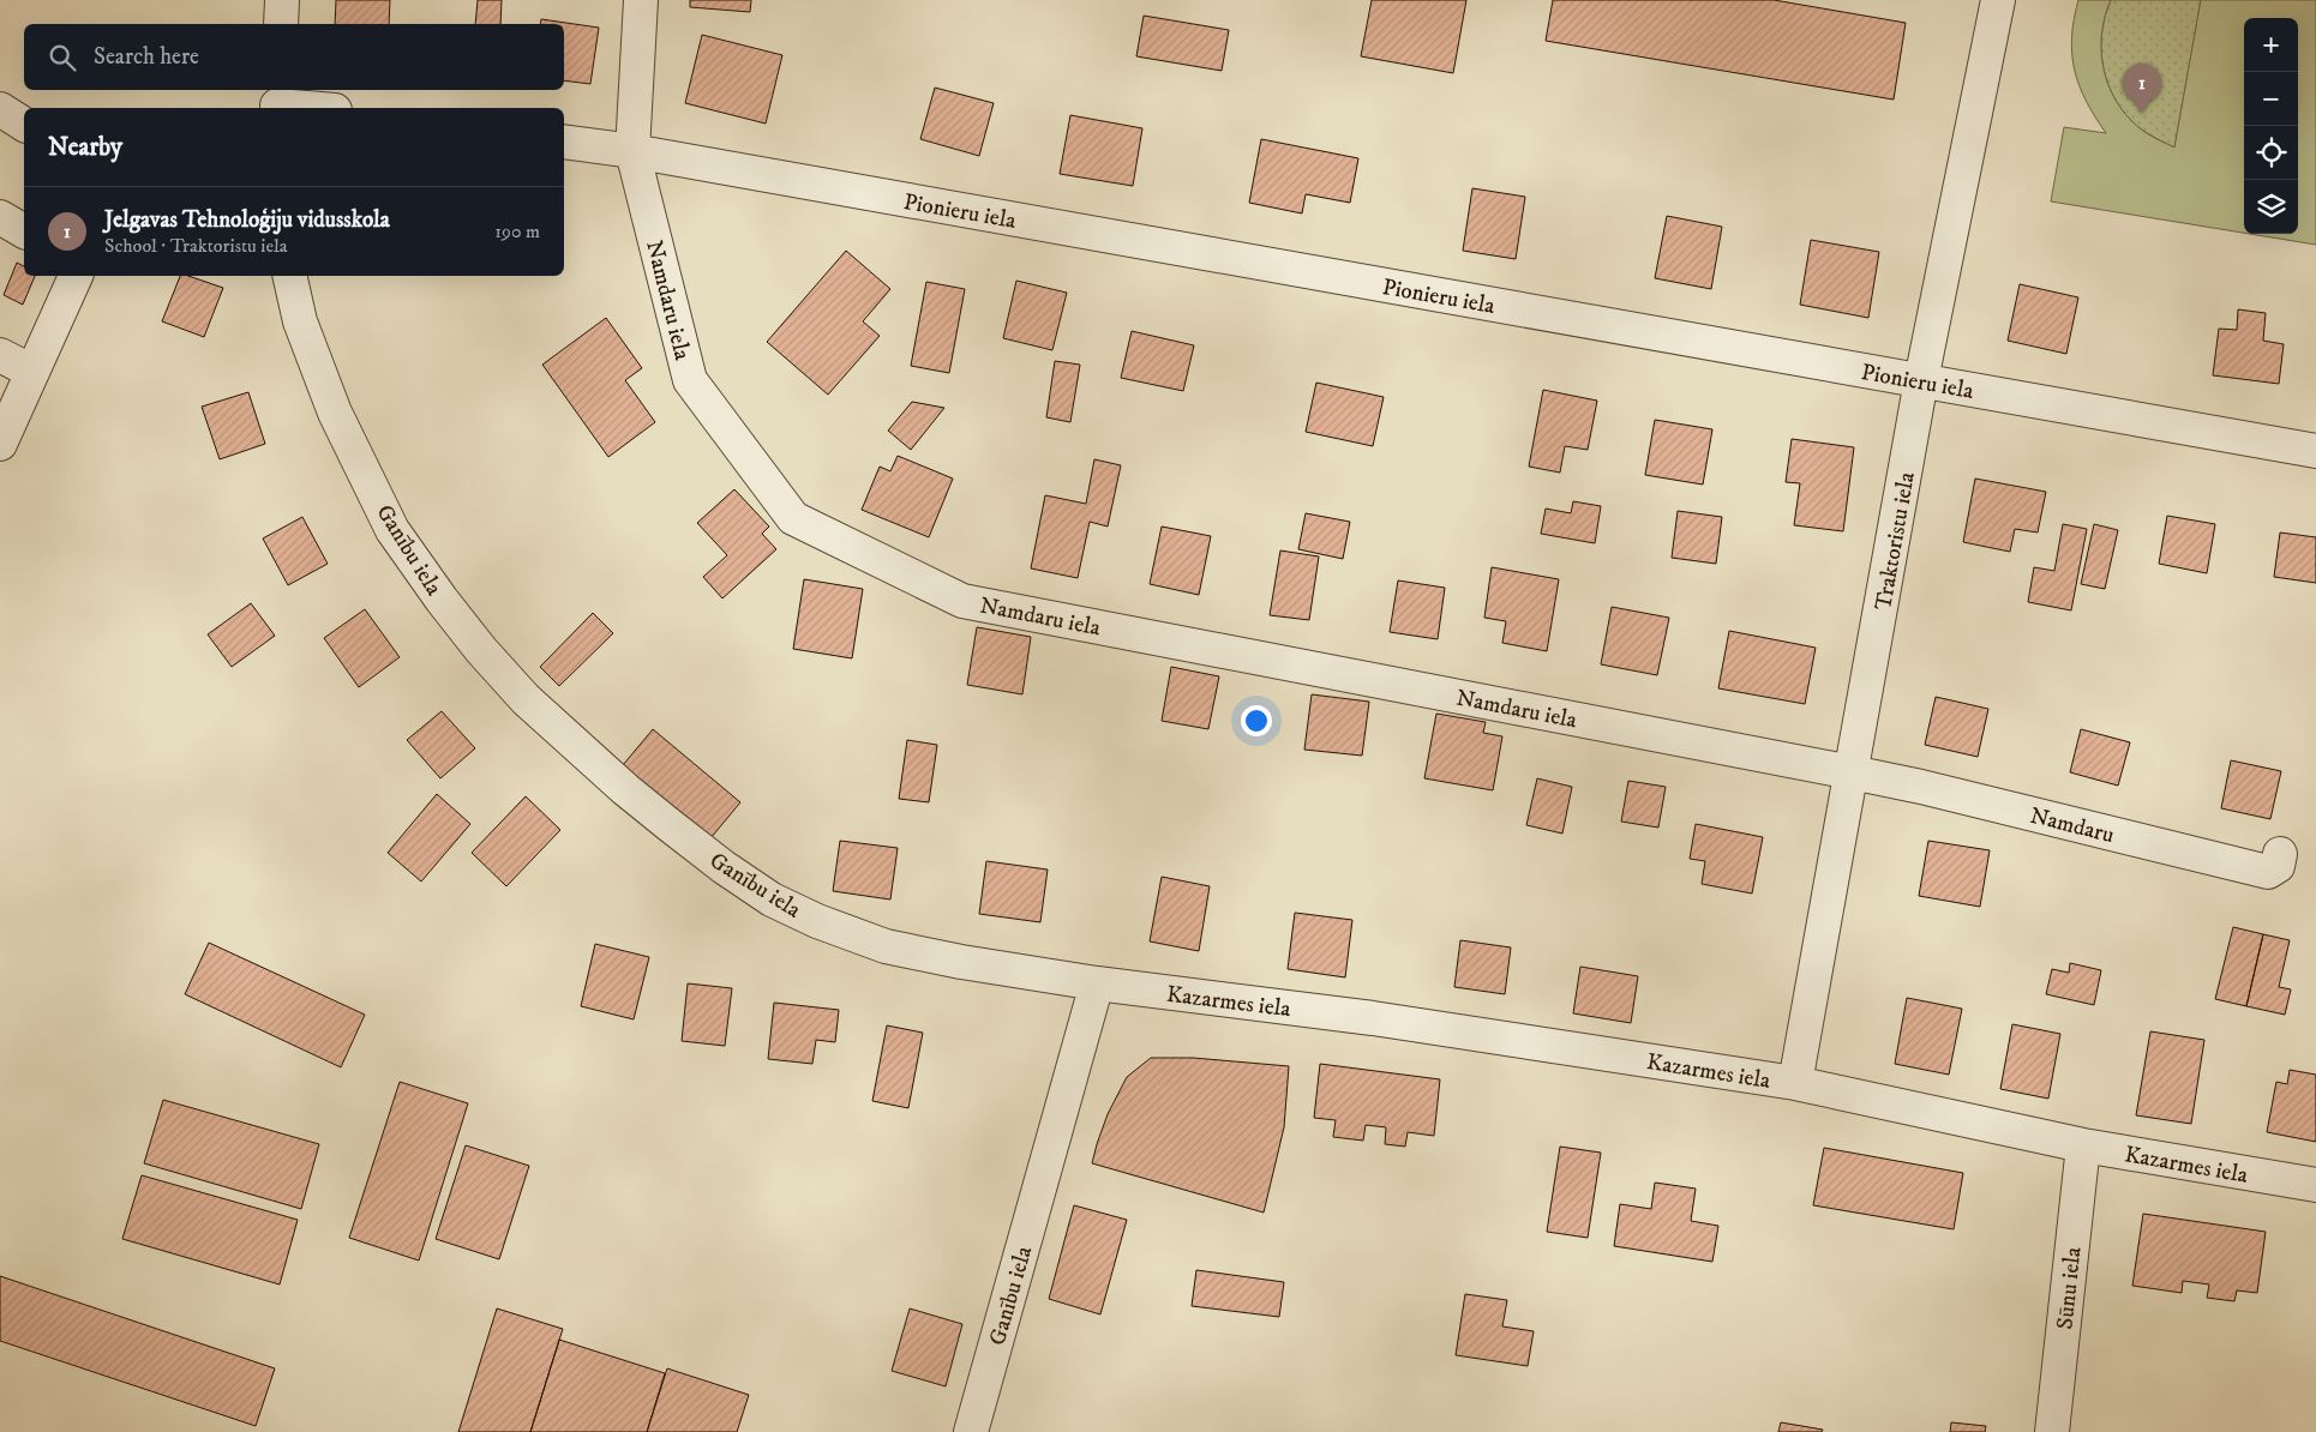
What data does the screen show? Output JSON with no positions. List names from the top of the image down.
{
  "streets": {
    "street": [
      "Pionieru iela",
      "Namdaru iela",
      "Traktoristu iela",
      "Ganību iela",
      "Namdaru",
      "Kazarmes iela",
      "Sūnu iela"
    ]
  },
  "crossings": [
    ["Pionieru iela", "Namdaru iela"],
    ["Pionieru iela", "Traktoristu iela"],
    ["Namdaru iela", "Traktoristu iela"],
    ["Namdaru iela", "Namdaru"],
    ["Traktoristu iela", "Namdaru"],
    ["Traktoristu iela", "Kazarmes iela"],
    ["Ganību iela", "Kazarmes iela"],
    ["Kazarmes iela", "Sūnu iela"]
  ],
  "page": {
    "map_buttons": ["+", "−"],
    "search": "Search here",
    "pins": "1",
    "heading": "Nearby",
    "list": [
      {
        "mark": "1",
        "name": "Jelgavas Tehnoloģiju vidusskola",
        "note": "School · Traktoristu iela",
        "value": "190 m"
      }
    ]
  }
}
